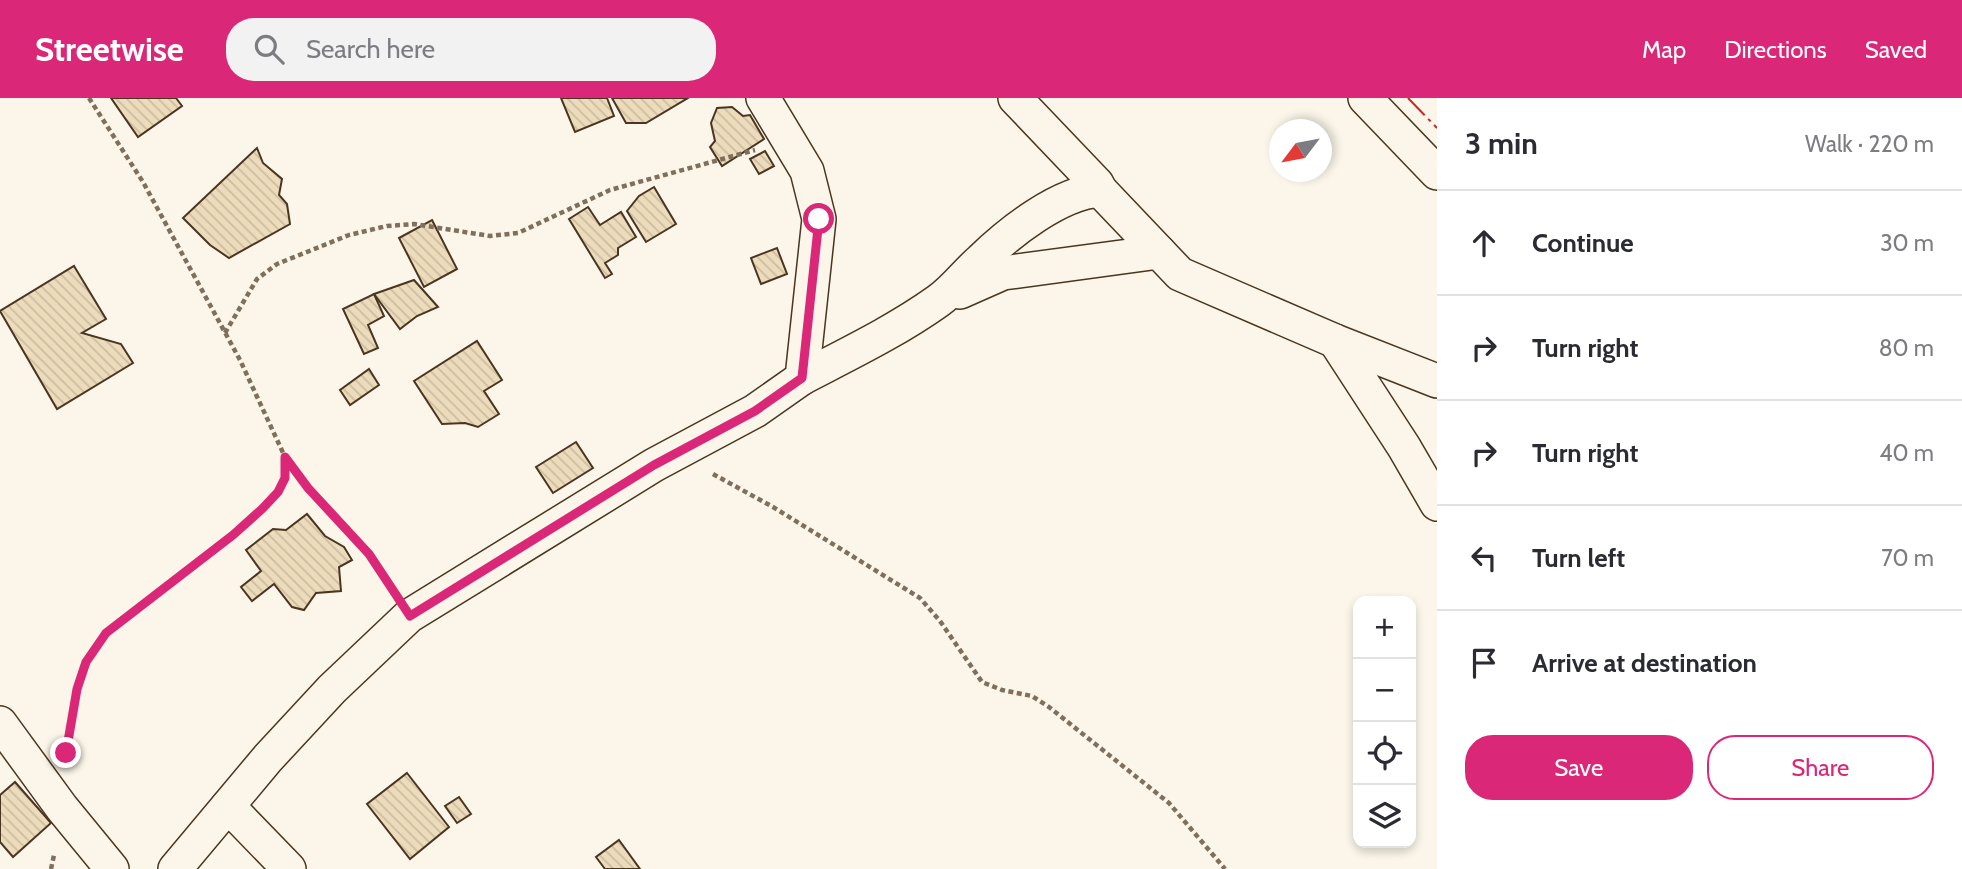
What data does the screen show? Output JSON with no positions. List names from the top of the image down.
{
  "north": "bottom left",
  "page": {
    "header": "Streetwise",
    "search": "Search here",
    "nav": ["Map", "Directions", "Saved"],
    "heading": ["3 min", "Walk · 220 m"],
    "list": [
      ["Continue", "30 m"],
      ["Turn right", "80 m"],
      ["Turn right", "40 m"],
      ["Turn left", "70 m"],
      "Arrive at destination"
    ],
    "map_buttons": ["+", "−"],
    "buttons": ["Save", "Share"]
  }
}
